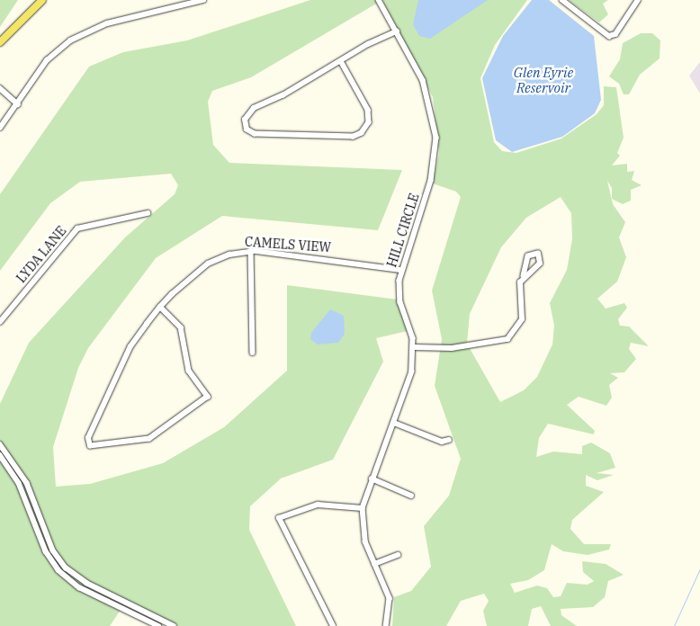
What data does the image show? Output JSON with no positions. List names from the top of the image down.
{
  "streets": {
    "street": ["HILL CIRCLE", "CAMELS VIEW", "LYDA LANE"]
  },
  "crossings": [
    ["HILL CIRCLE", "CAMELS VIEW"]
  ],
  "water": ["Glen Eyrie Reservoir"]
}
